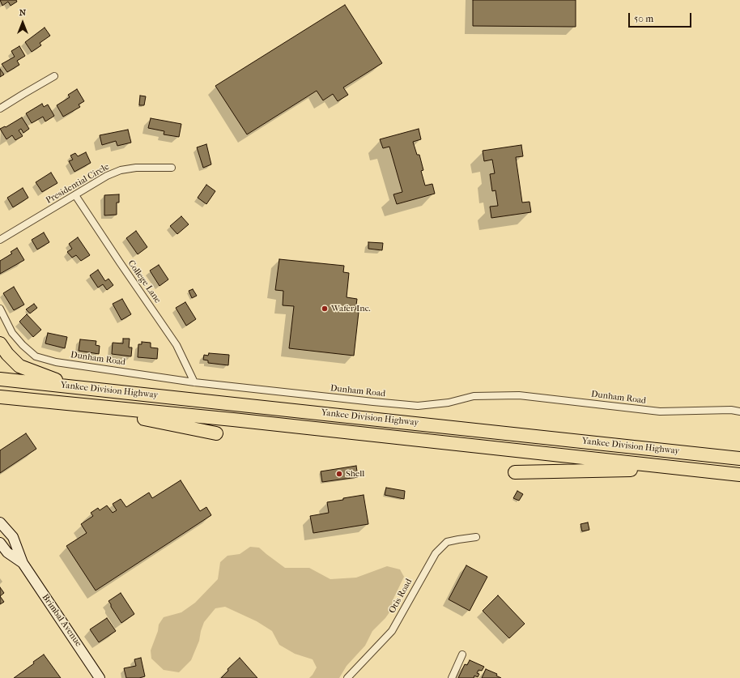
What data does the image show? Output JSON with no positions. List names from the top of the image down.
{
  "streets": {
    "highway": ["Yankee Division Highway"],
    "main road": ["Brimbal Avenue"],
    "street": [
      "Presidential Circle",
      "College Lane",
      "Dunham Road",
      "Otis Road"
    ]
  },
  "crossings": [
    ["Presidential Circle", "College Lane"],
    ["College Lane", "Dunham Road"]
  ],
  "places": ["Wafer Inc.", "Shell"],
  "scale_bar": "50 m",
  "north": "top"
}
